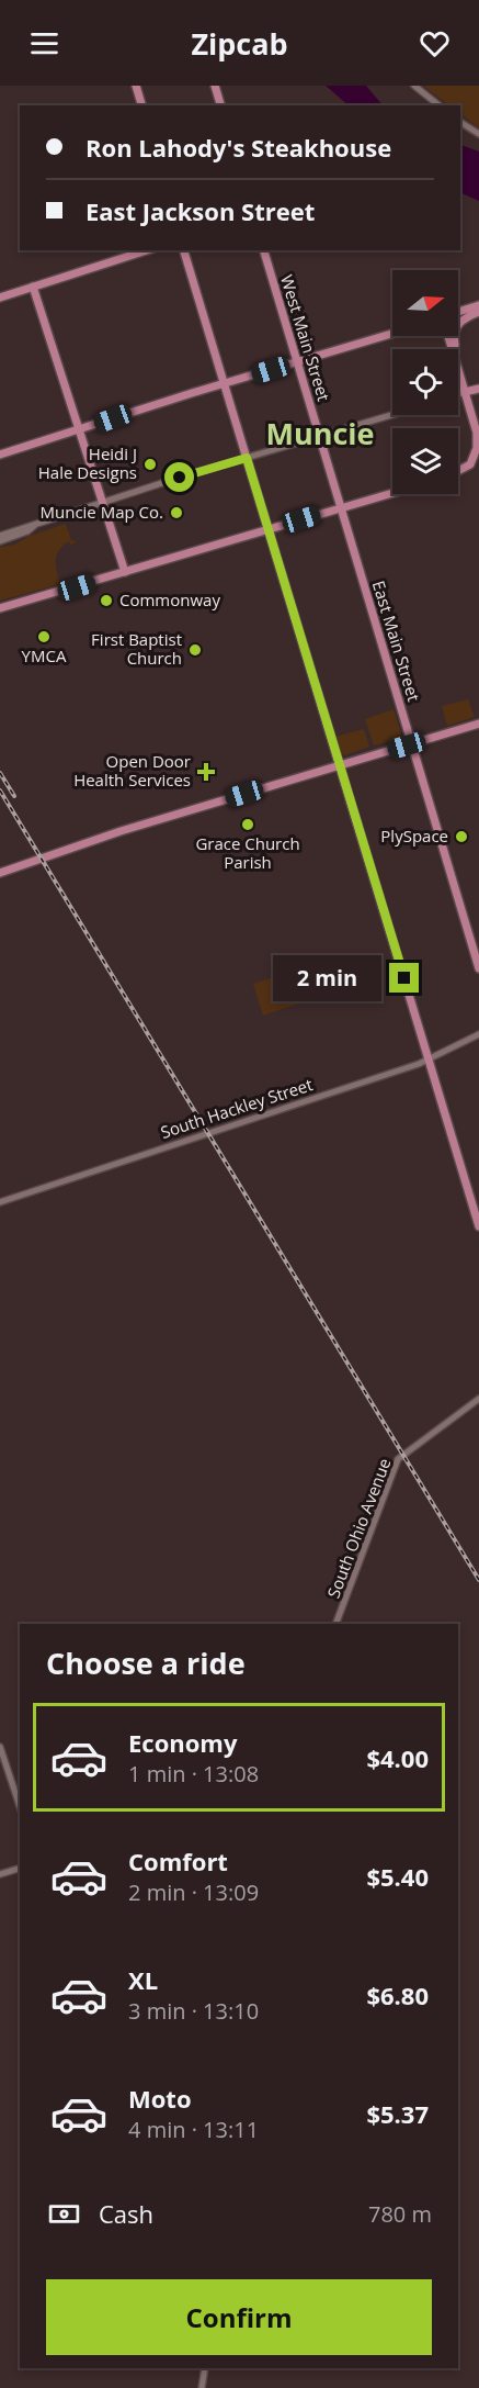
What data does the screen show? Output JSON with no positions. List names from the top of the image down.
{
  "streets": {
    "main road": ["West Main Street", "East Main Street"],
    "street": ["South Hackley Street", "South Ohio Avenue"]
  },
  "crossings": [
    ["West Main Street", "East Main Street"]
  ],
  "districts": ["Muncie"],
  "places": {
    "other": [
      "Heidi J Hale Designs",
      "Muncie Map Co.",
      "Commonway",
      "YMCA",
      "First Baptist Church",
      "Grace Church Parish",
      "PlySpace"
    ],
    "health": ["Open Door Health Services"]
  },
  "north": "right",
  "page": {
    "header": "Zipcab",
    "banner": ["Ron Lahody's Steakhouse", "East Jackson Street"],
    "bubble": "2 min",
    "heading": "Choose a ride",
    "list": [
      {
        "name": "Economy",
        "note": "1 min · 13:08",
        "value": "$4.00"
      },
      {
        "name": "Comfort",
        "note": "2 min · 13:09",
        "value": "$5.40"
      },
      {
        "name": "XL",
        "note": "3 min · 13:10",
        "value": "$6.80"
      },
      {
        "name": "Moto",
        "note": "4 min · 13:11",
        "value": "$5.37"
      }
    ],
    "pay": ["Cash", "780 m"],
    "buttons": "Confirm"
  }
}
